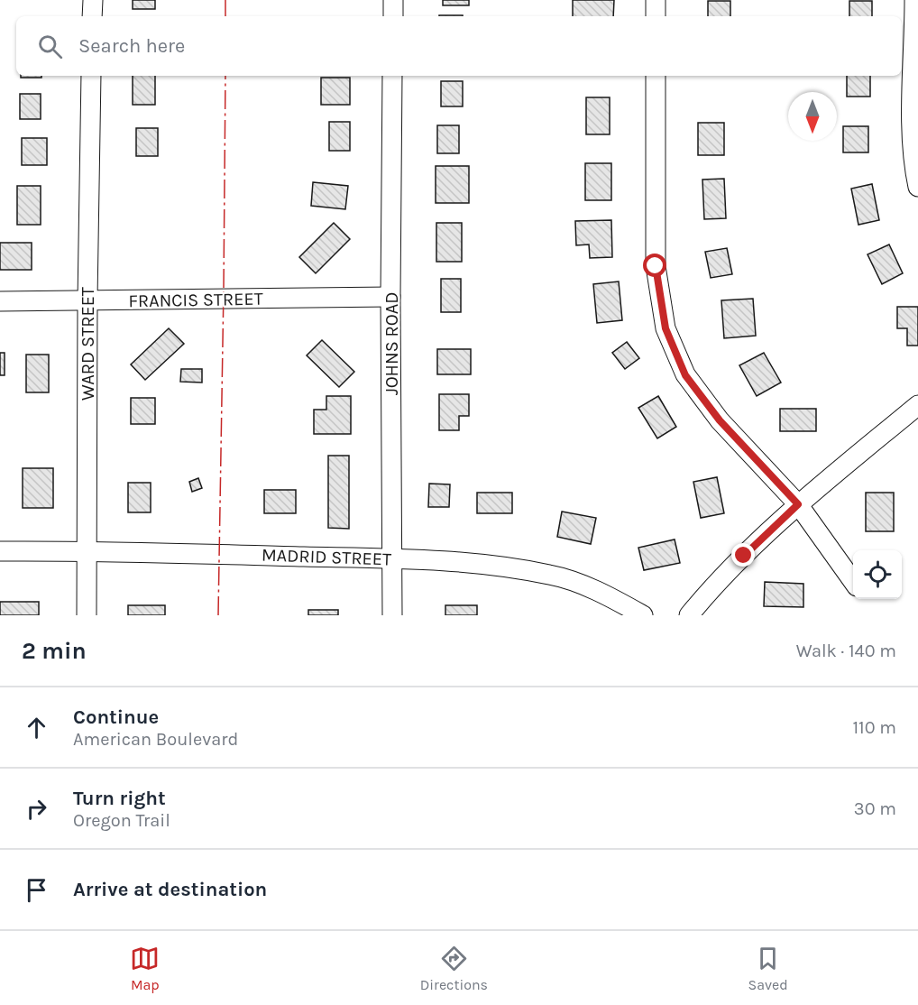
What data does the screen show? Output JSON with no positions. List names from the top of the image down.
{
  "streets": {
    "street": [
      "FRANCIS STREET",
      "WARD STREET",
      "JOHNS ROAD",
      "MADRID STREET"
    ]
  },
  "crossings": [
    ["FRANCIS STREET", "WARD STREET"],
    ["FRANCIS STREET", "JOHNS ROAD"],
    ["WARD STREET", "MADRID STREET"],
    ["JOHNS ROAD", "MADRID STREET"]
  ],
  "north": "bottom",
  "page": {
    "search": "Search here",
    "heading": ["2 min", "Walk · 140 m"],
    "list": [
      ["Continue", "American Boulevard", "110 m"],
      ["Turn right", "Oregon Trail", "30 m"],
      "Arrive at destination"
    ],
    "nav": ["Map", "Directions", "Saved"]
  }
}
